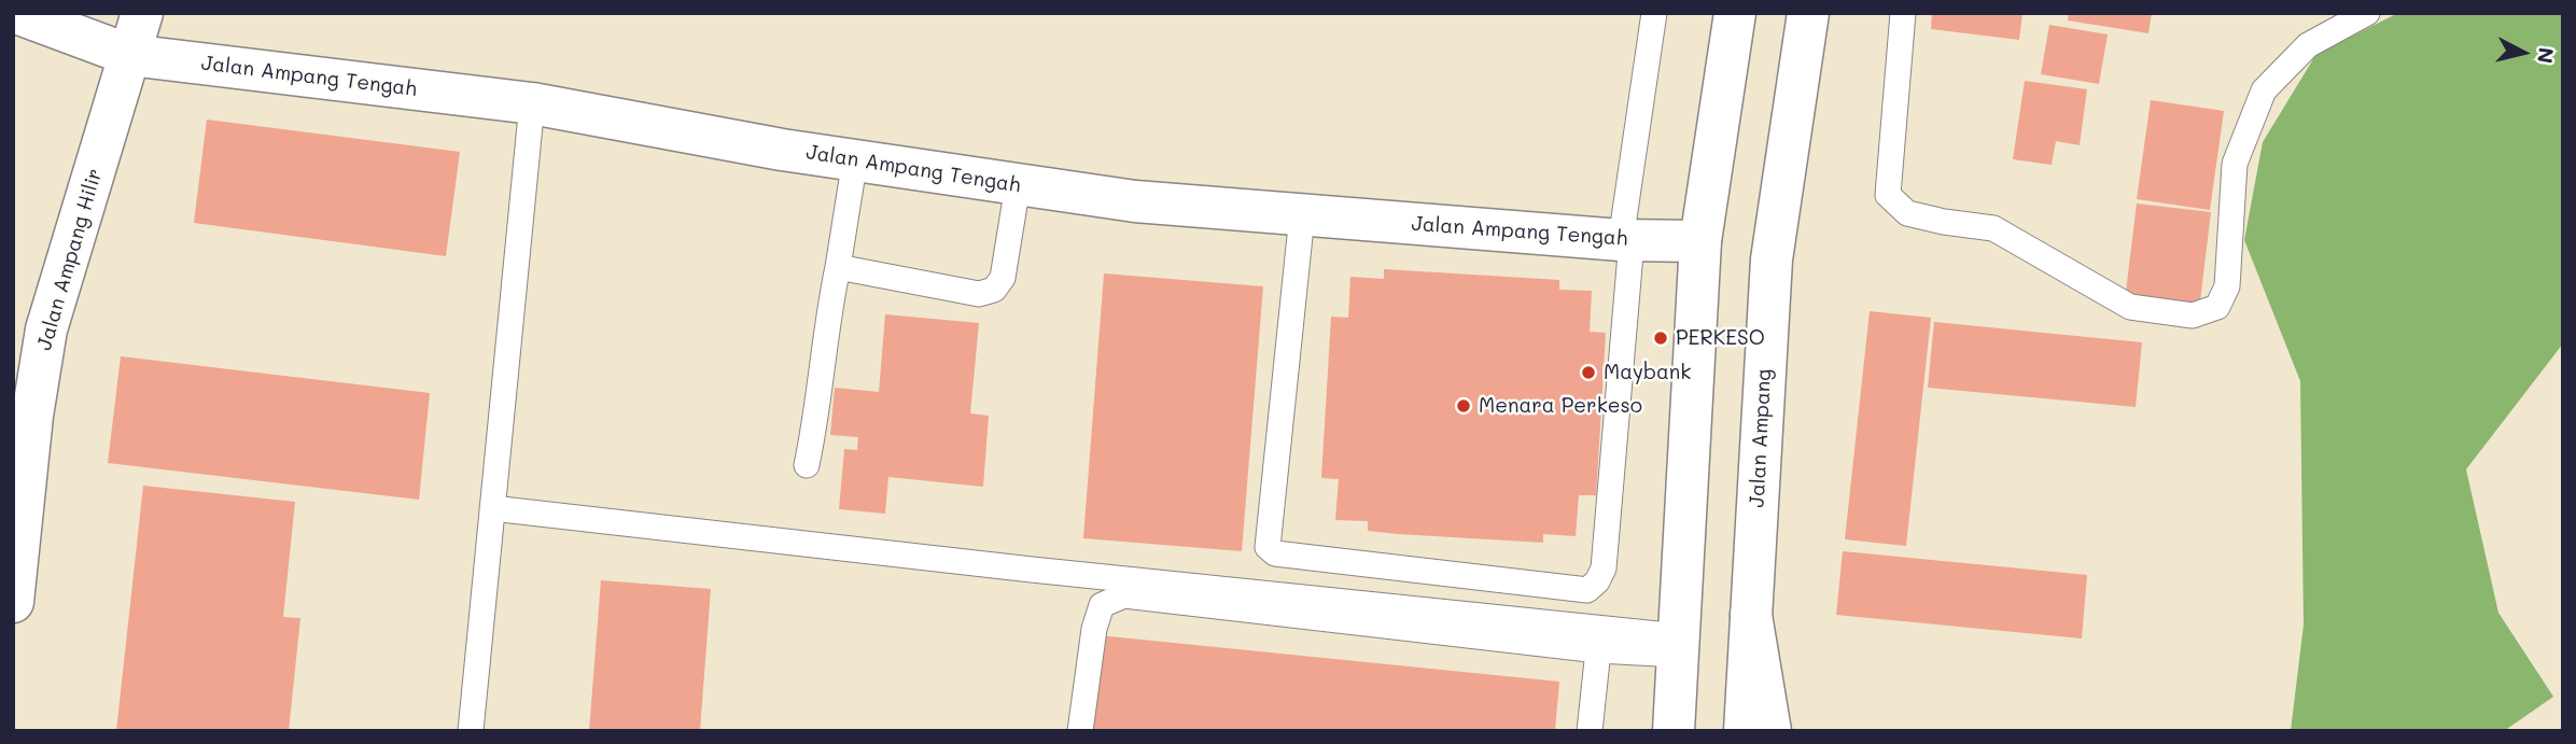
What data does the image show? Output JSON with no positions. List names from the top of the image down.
{
  "streets": {
    "street": ["Jalan Ampang Tengah", "Jalan Ampang Hilir", "Jalan Ampang"]
  },
  "crossings": [
    ["Jalan Ampang Tengah", "Jalan Ampang Hilir"]
  ],
  "places": ["PERKESO", "Maybank", "Menara Perkeso"],
  "north": "right"
}
